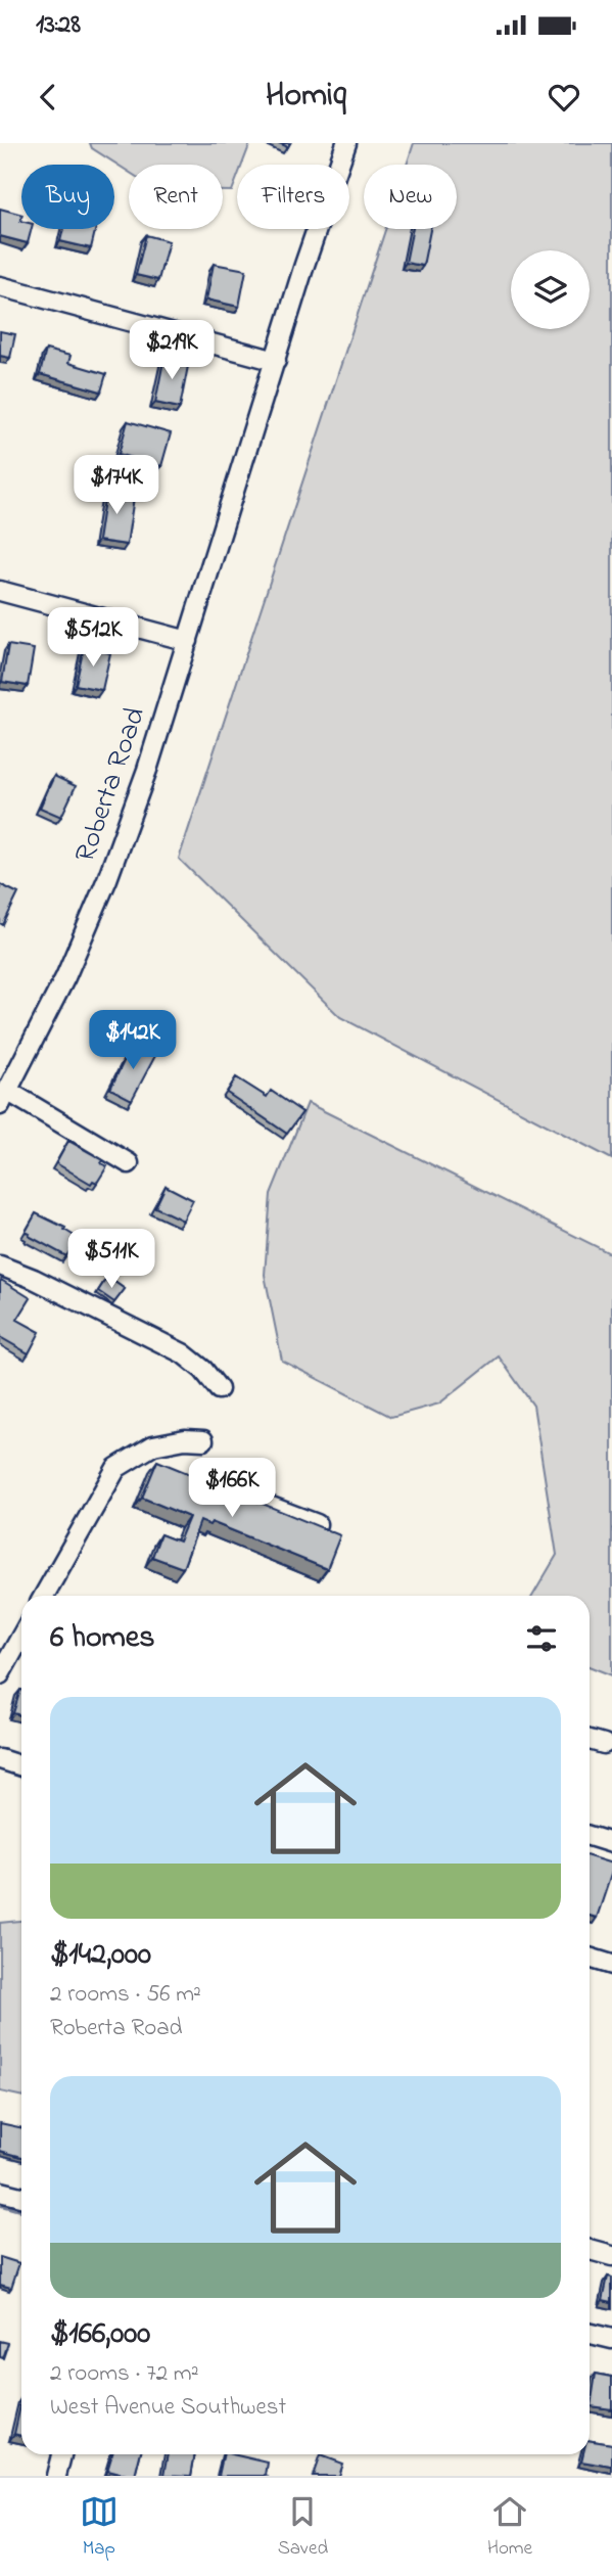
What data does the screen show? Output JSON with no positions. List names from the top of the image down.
{
  "streets": {
    "street": ["Roberta Road"]
  },
  "page": {
    "status": "13:28",
    "header": "Homiq",
    "chip": [
      "Buy",
      "Rent",
      "Filters",
      "New"
    ],
    "price": [
      "$219K",
      "$174K",
      "$512K",
      "$142K",
      "$511K",
      "$166K"
    ],
    "heading": "6 homes",
    "list": [
      {
        "name": "$142,000",
        "note": "2 rooms · 56 m² · Roberta Road"
      },
      {
        "name": "$166,000",
        "note": "2 rooms · 72 m² · West Avenue Southwest"
      }
    ],
    "tabs": ["Map", "Saved", "Home"]
  }
}
